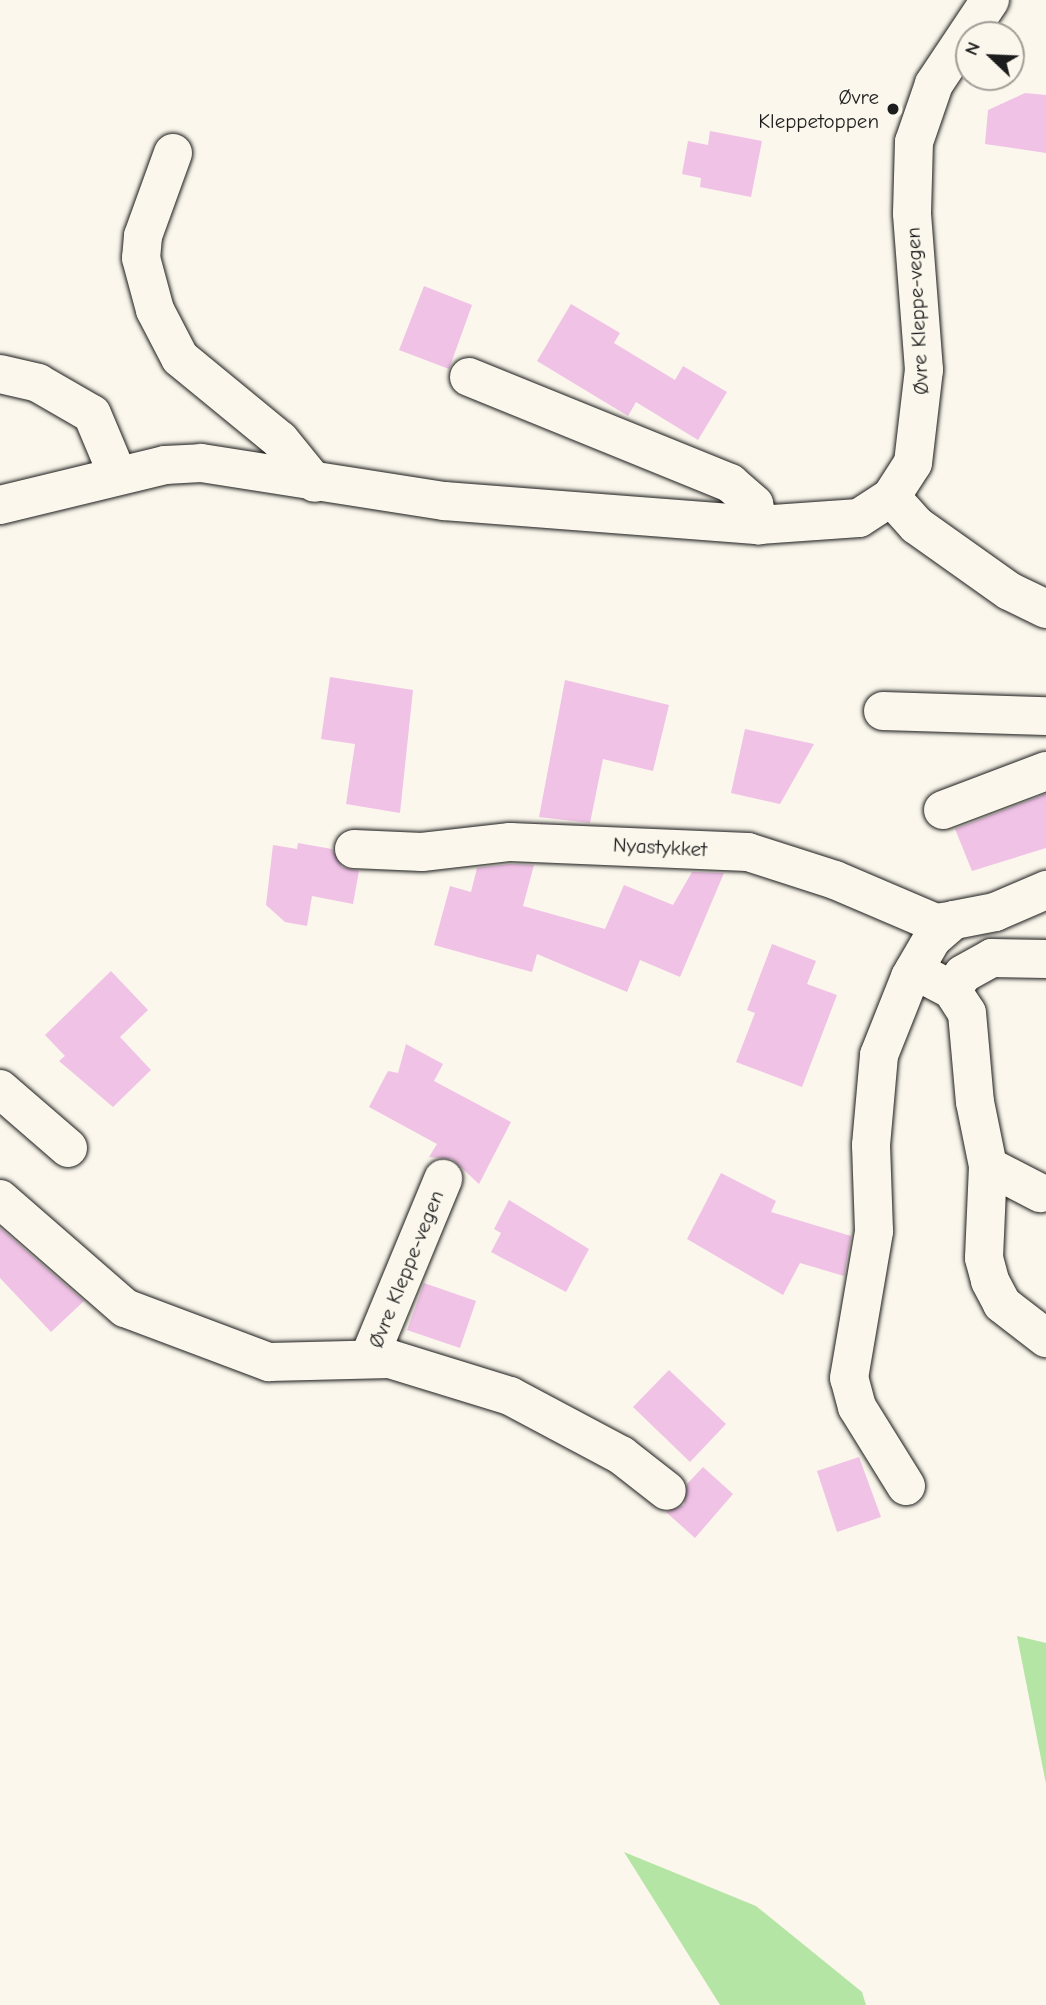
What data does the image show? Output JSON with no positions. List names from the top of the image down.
{
  "streets": {
    "street": ["Øvre Kleppe-vegen", "Nyastykket"]
  },
  "places": ["Øvre Kleppetoppen"],
  "north": "top left"
}
